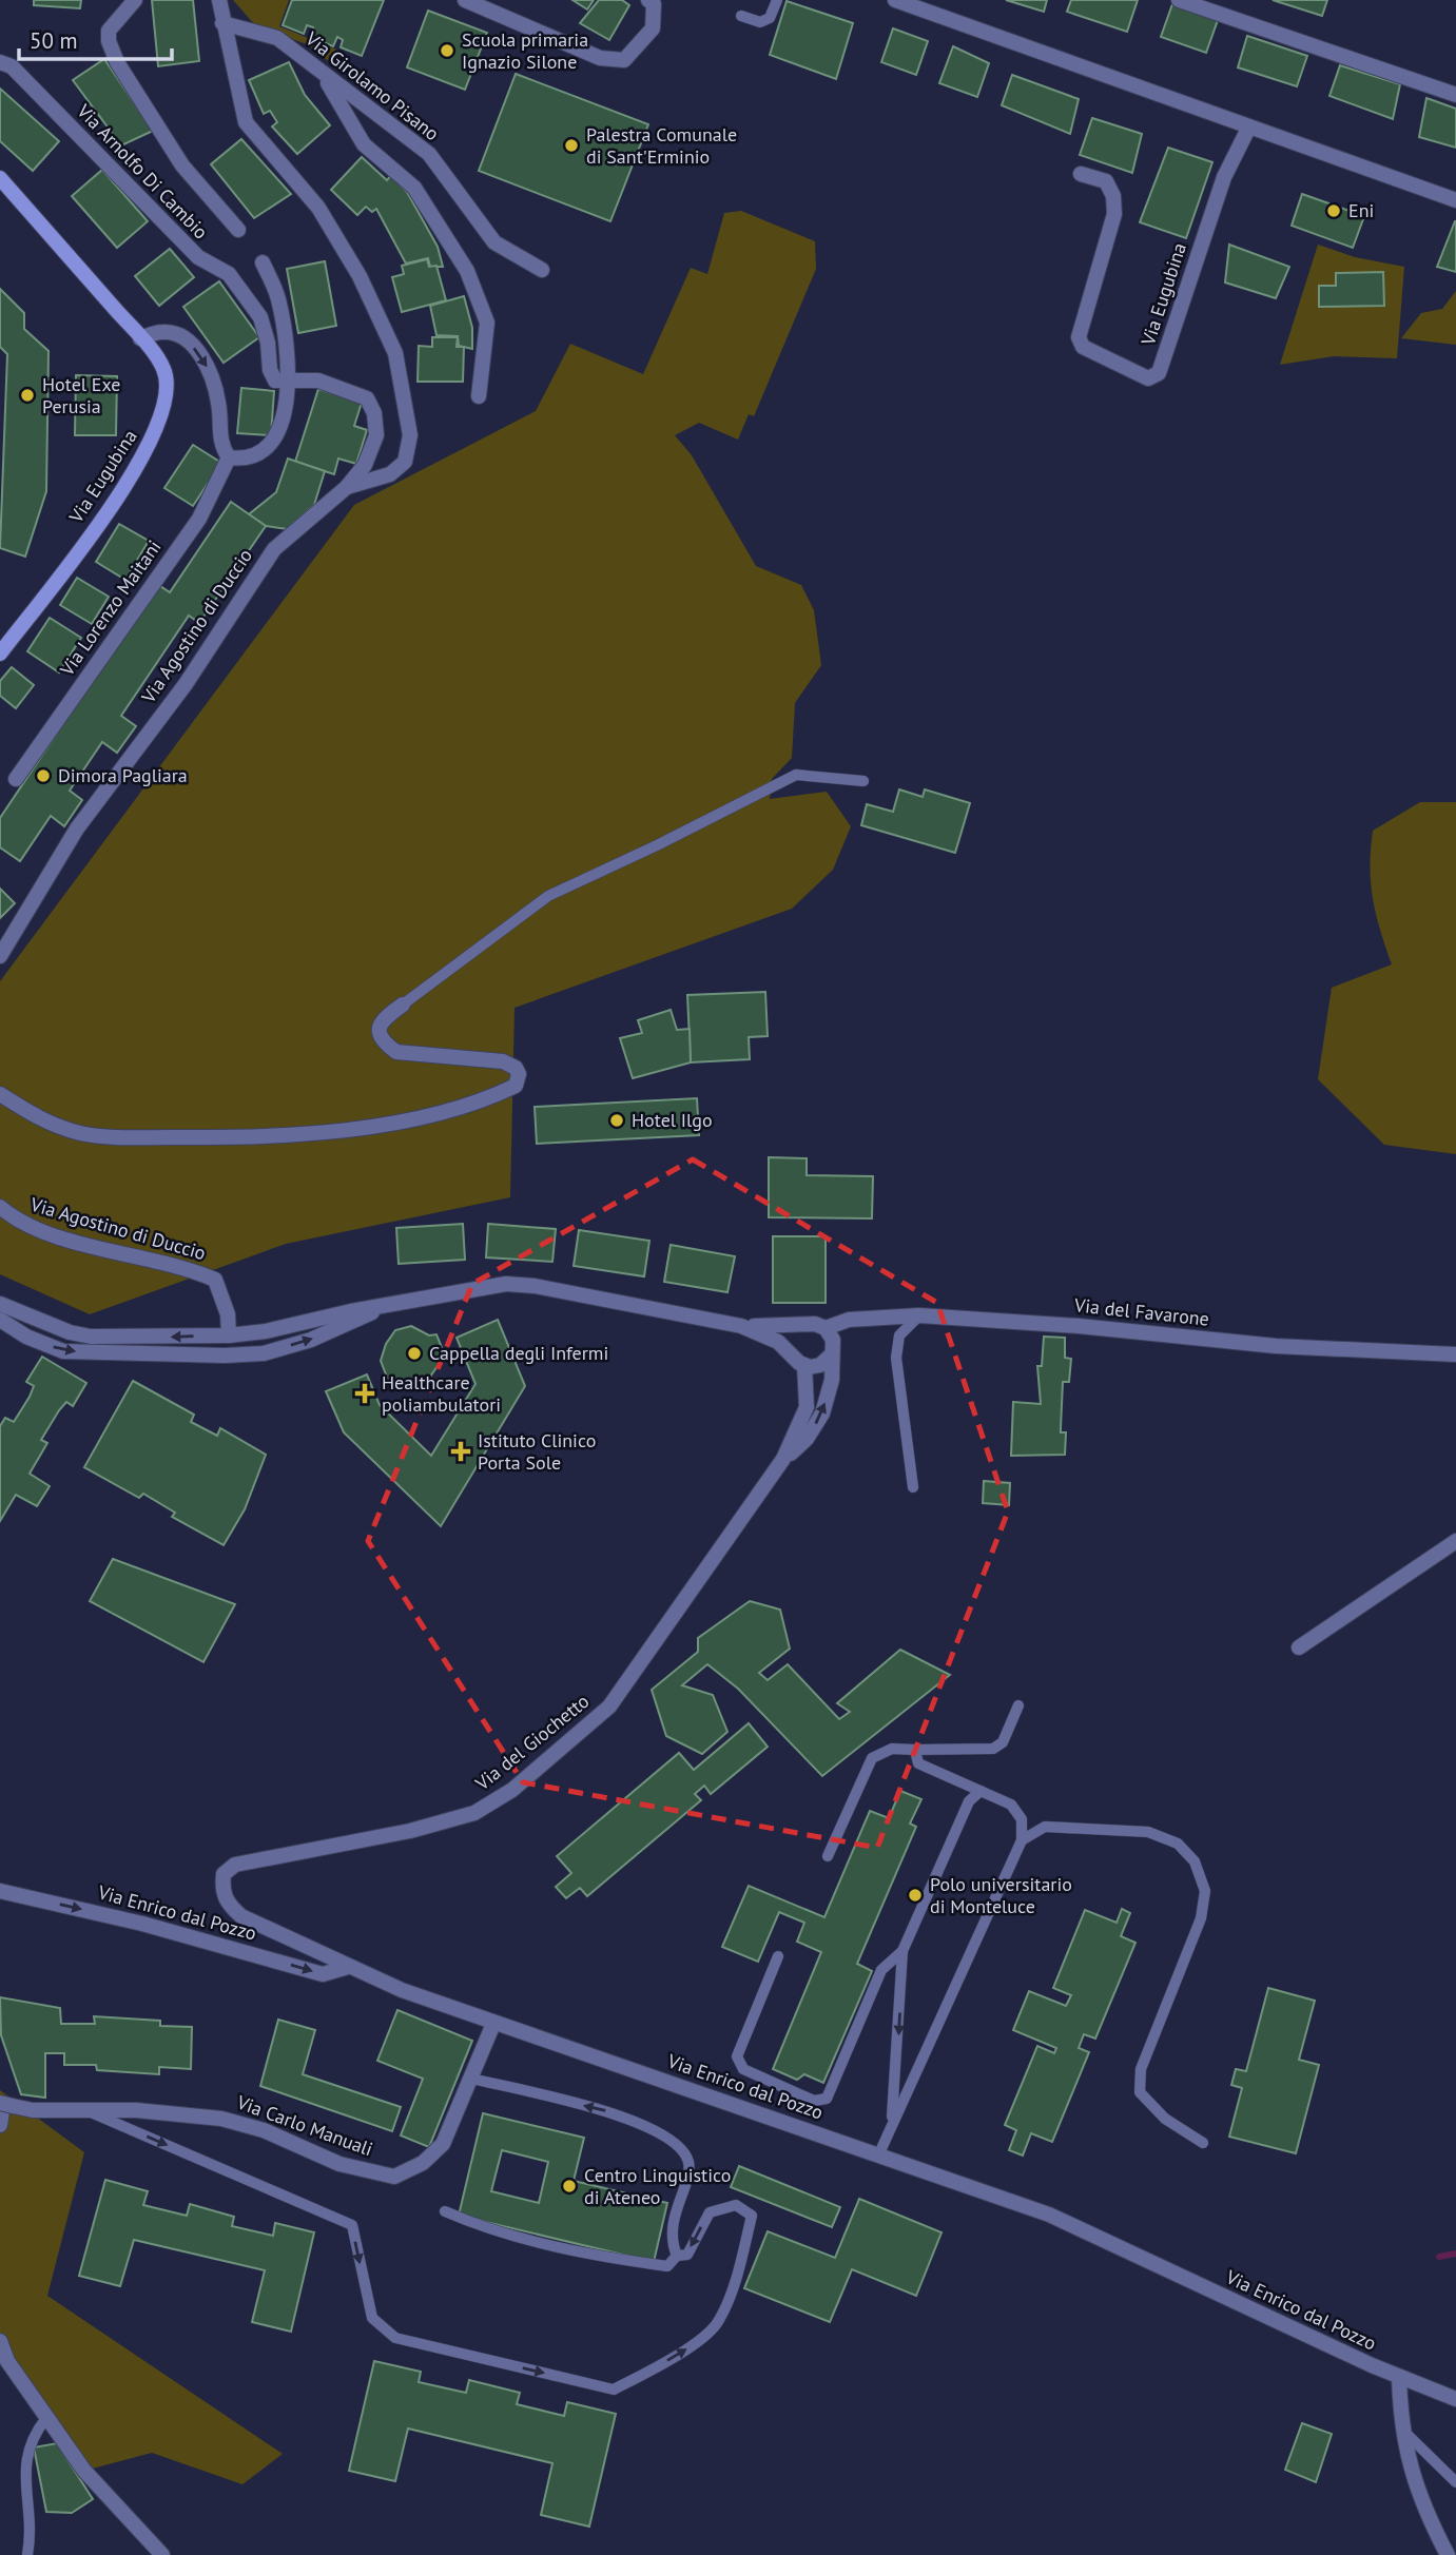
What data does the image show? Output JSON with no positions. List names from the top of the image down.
{
  "streets": {
    "main road": ["Via Eugubina"],
    "street": [
      "Via Girolamo Pisano",
      "Via Arnolfo Di Cambio",
      "Via Lorenzo Maitani",
      "Via Agostino di Duccio",
      "Via del Favarone",
      "Via del Giochetto",
      "Via Enrico dal Pozzo",
      "Via Carlo Manuali"
    ]
  },
  "crossings": [
    ["Via Arnolfo Di Cambio", "Via Agostino di Duccio"],
    ["Via del Favarone", "Via del Giochetto"],
    ["Via del Giochetto", "Via Enrico dal Pozzo"],
    ["Via Enrico dal Pozzo", "Via Carlo Manuali"]
  ],
  "places": {
    "other": [
      "Scuola primaria Ignazio Silone",
      "Palestra Comunale di Sant'Erminio",
      "Eni",
      "Hotel Exe Perusia",
      "Dimora Pagliara",
      "Hotel Ilgo",
      "Cappella degli Infermi",
      "Polo universitario di Monteluce",
      "Centro Linguistico di Ateneo"
    ],
    "health": ["Healthcare poliambulatori", "Istituto Clinico Porta Sole"]
  },
  "scale_bar": "50 m"
}
